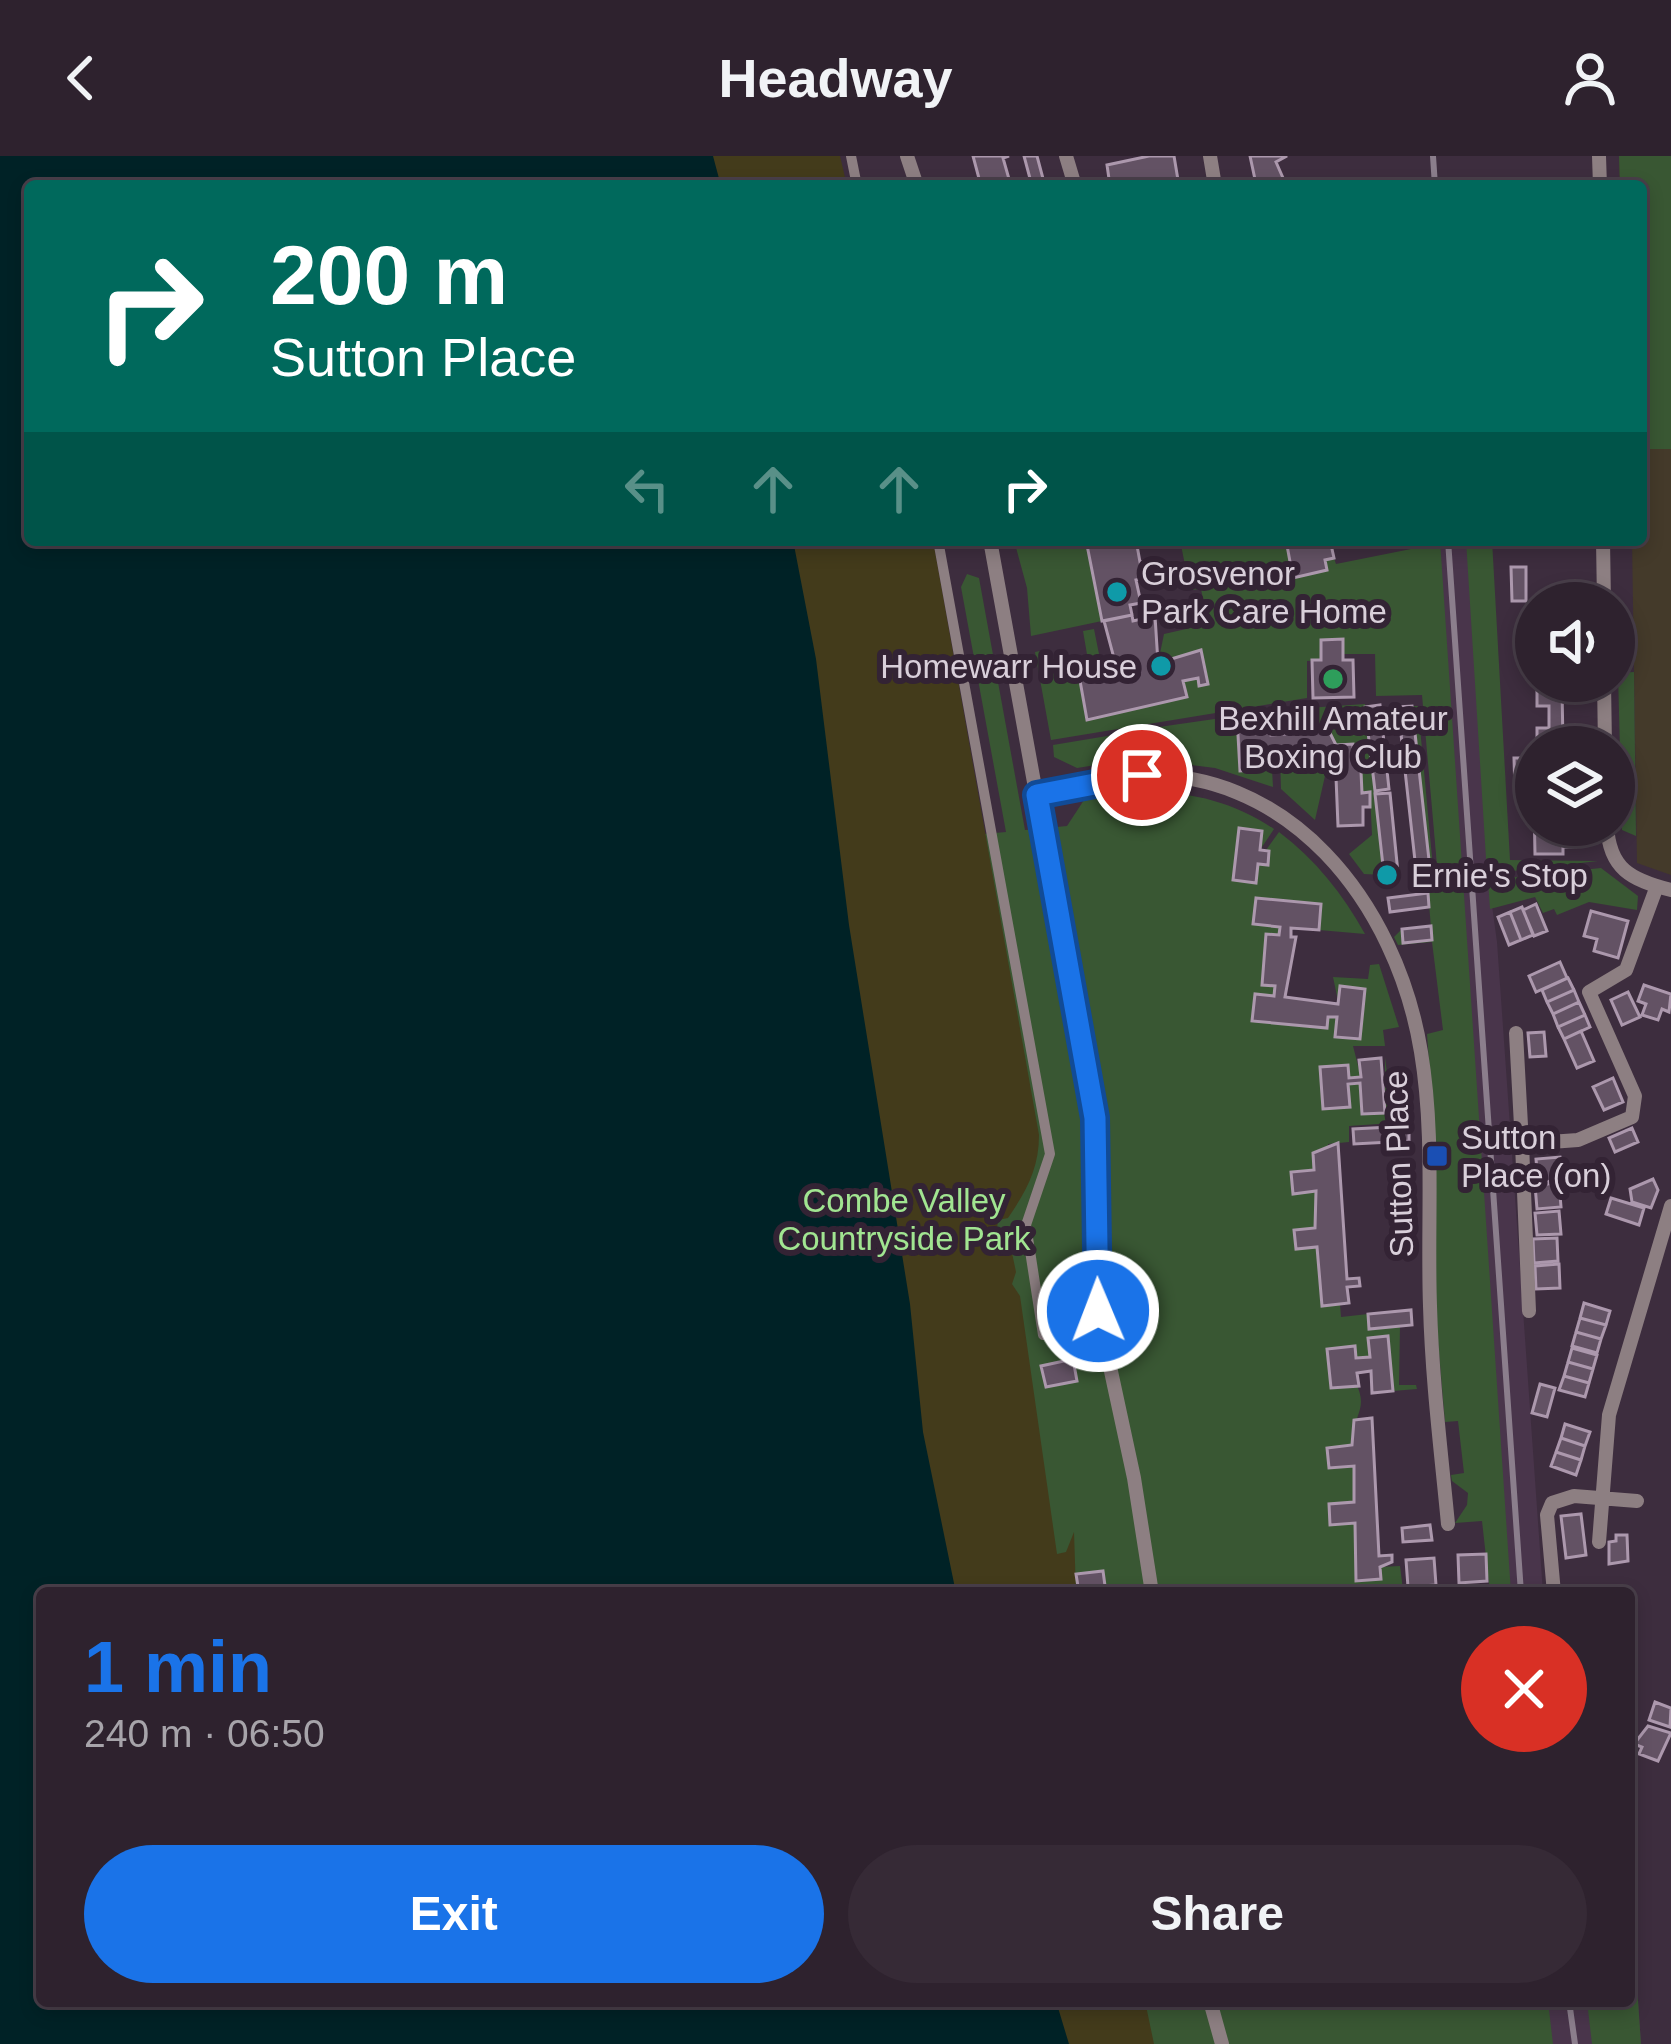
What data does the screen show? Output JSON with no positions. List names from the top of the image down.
{
  "streets": {
    "street": ["Sutton Place"]
  },
  "parks": ["Combe Valley Countryside Park"],
  "places": {
    "other": [
      "Grosvenor Park Care Home",
      "Homewarr House",
      "Bexhill Amateur Boxing Club",
      "Ernie's Stop"
    ],
    "transit": ["Sutton Place (on)"]
  },
  "page": {
    "header": "Headway",
    "turn": ["200 m", "Sutton Place"],
    "heading": ["1 min", "240 m · 06:50"],
    "buttons": ["Exit", "Share"]
  }
}
